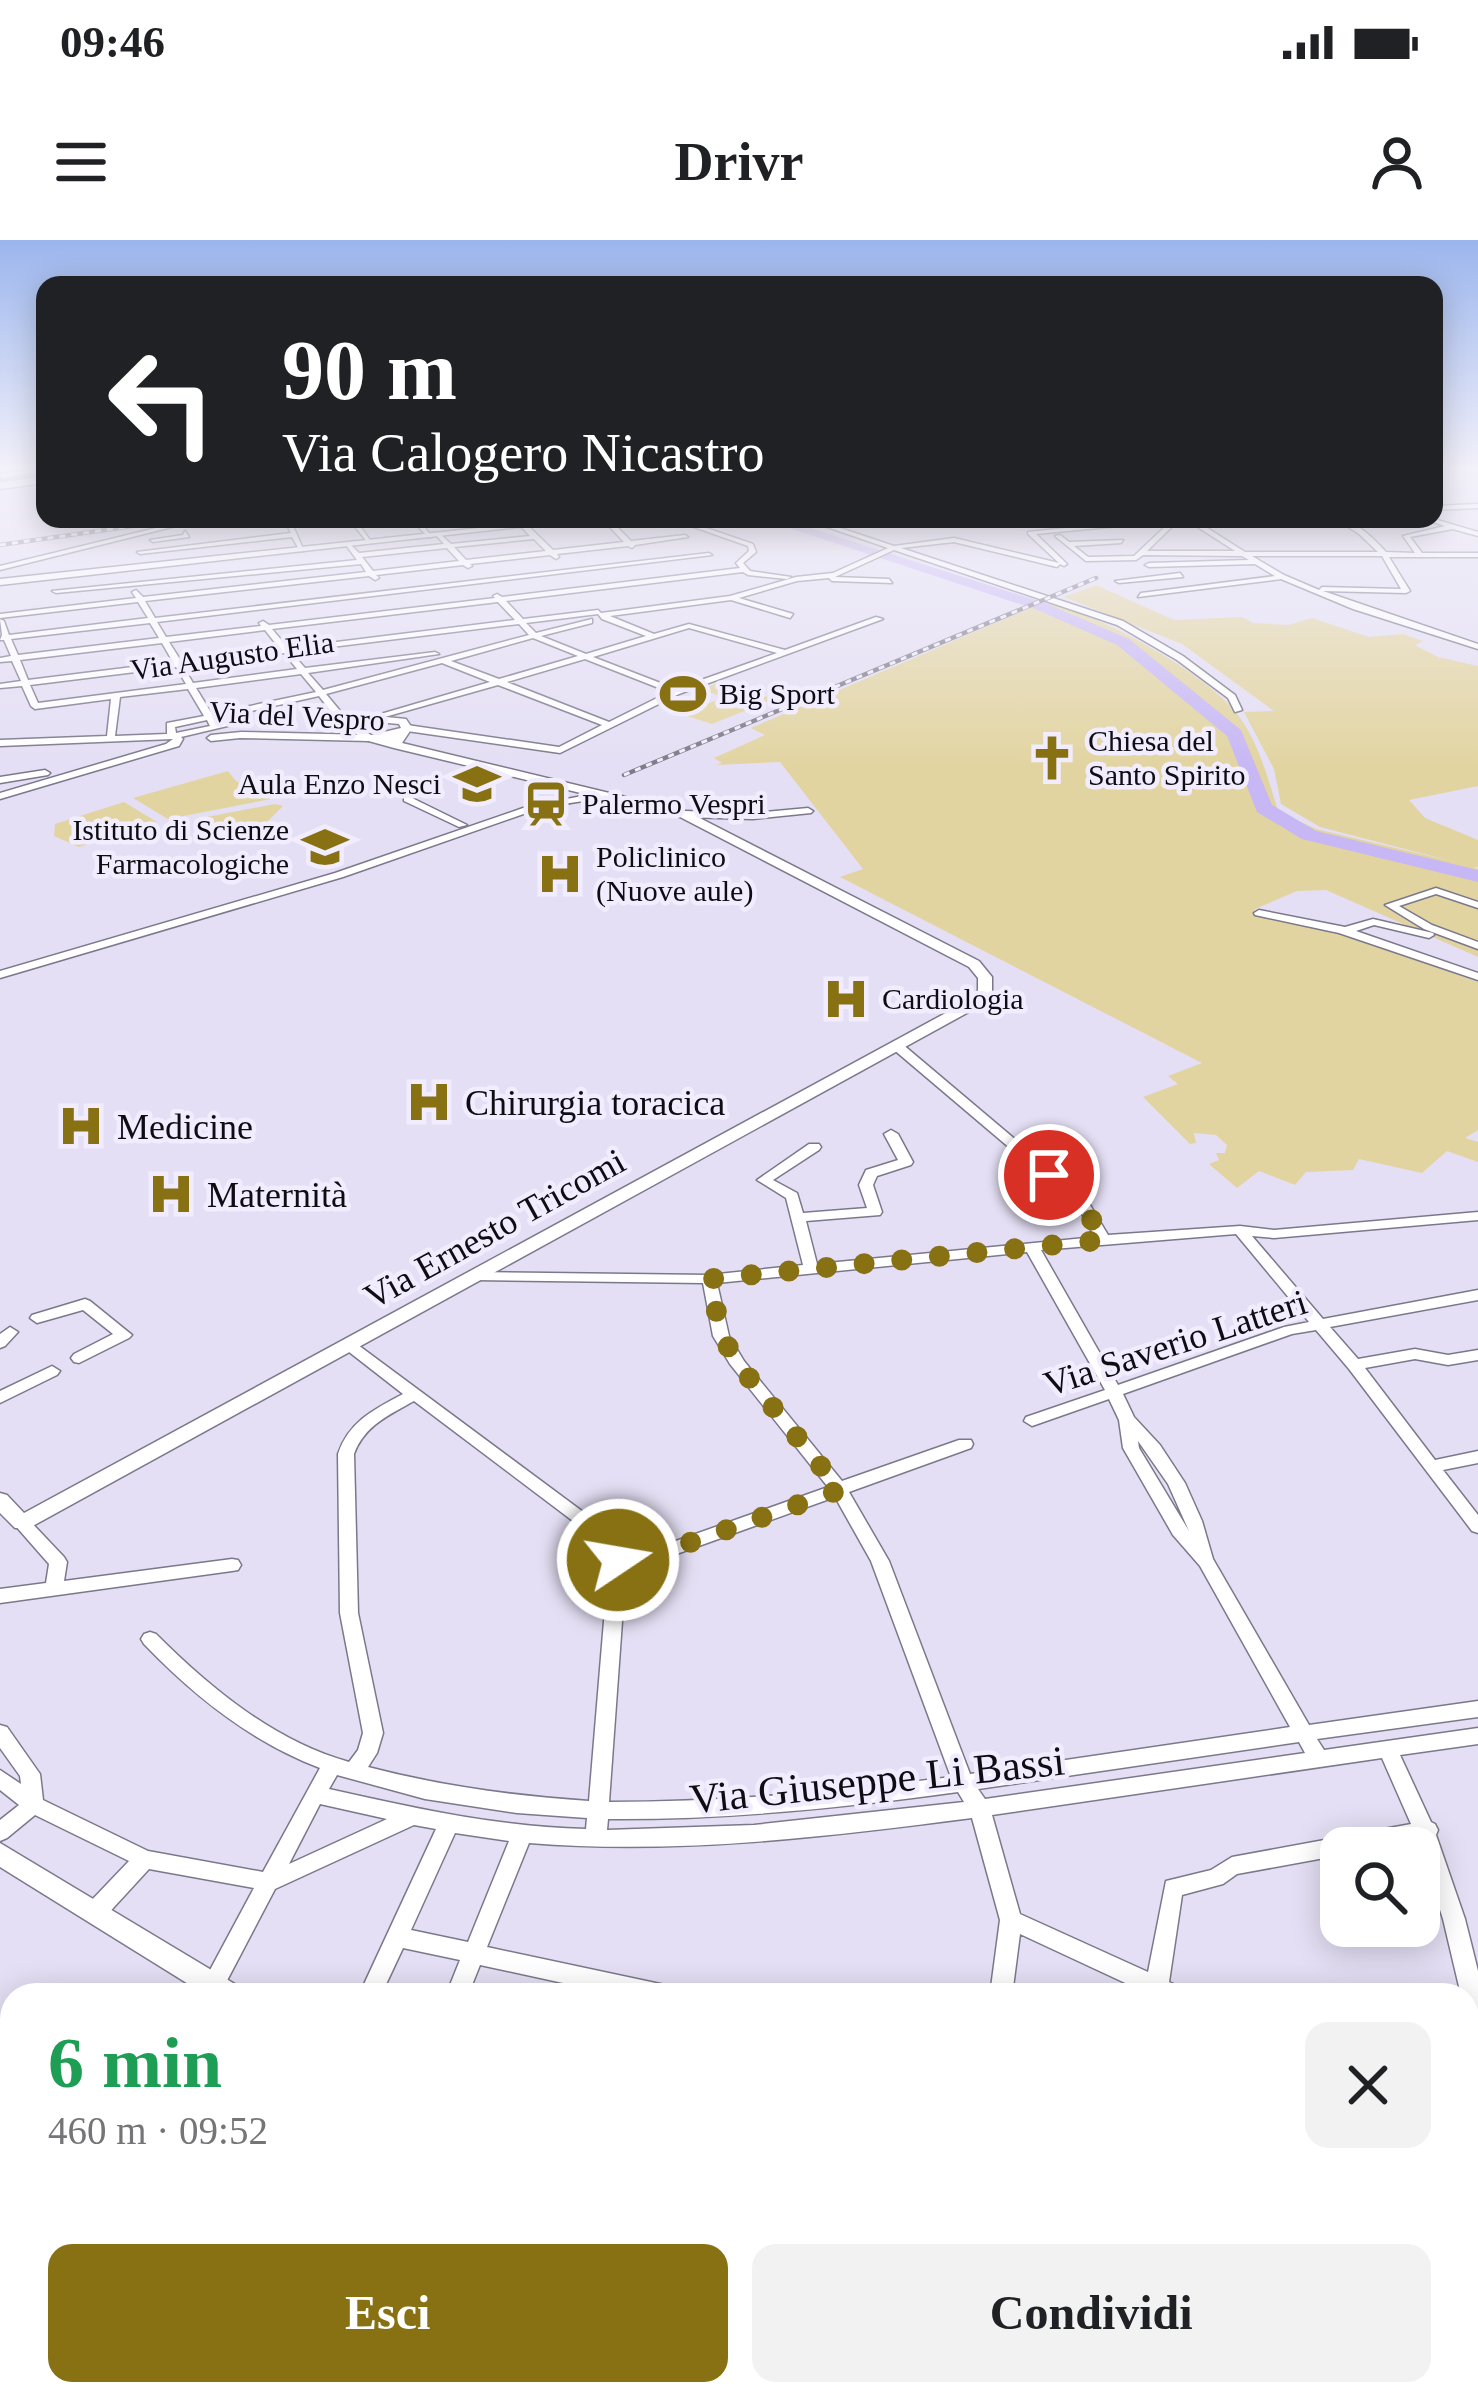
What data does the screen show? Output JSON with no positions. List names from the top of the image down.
{
  "streets": {
    "street": [
      "Via Augusto Elia",
      "Via del Vespro",
      "Via Ernesto Tricomi",
      "Via Saverio Latteri",
      "Via Giuseppe Li Bassi"
    ]
  },
  "crossings": [
    ["Via del Vespro", "Via Ernesto Tricomi"]
  ],
  "places": {
    "sports": ["Big Sport"],
    "church": ["Chiesa del Santo Spirito"],
    "school or university": ["Aula Enzo Nesci", "Istituto di Scienze Farmacologiche"],
    "station": ["Palermo Vespri"],
    "hospital": [
      "Policlinico (Nuove aule)",
      "Cardiologia",
      "Chirurgia toracica",
      "Medicine",
      "Maternità"
    ]
  },
  "page": {
    "status": "09:46",
    "header": "Drivr",
    "turn": ["90 m", "Via Calogero Nicastro"],
    "heading": ["6 min", "460 m · 09:52"],
    "buttons": ["Esci", "Condividi"]
  }
}
